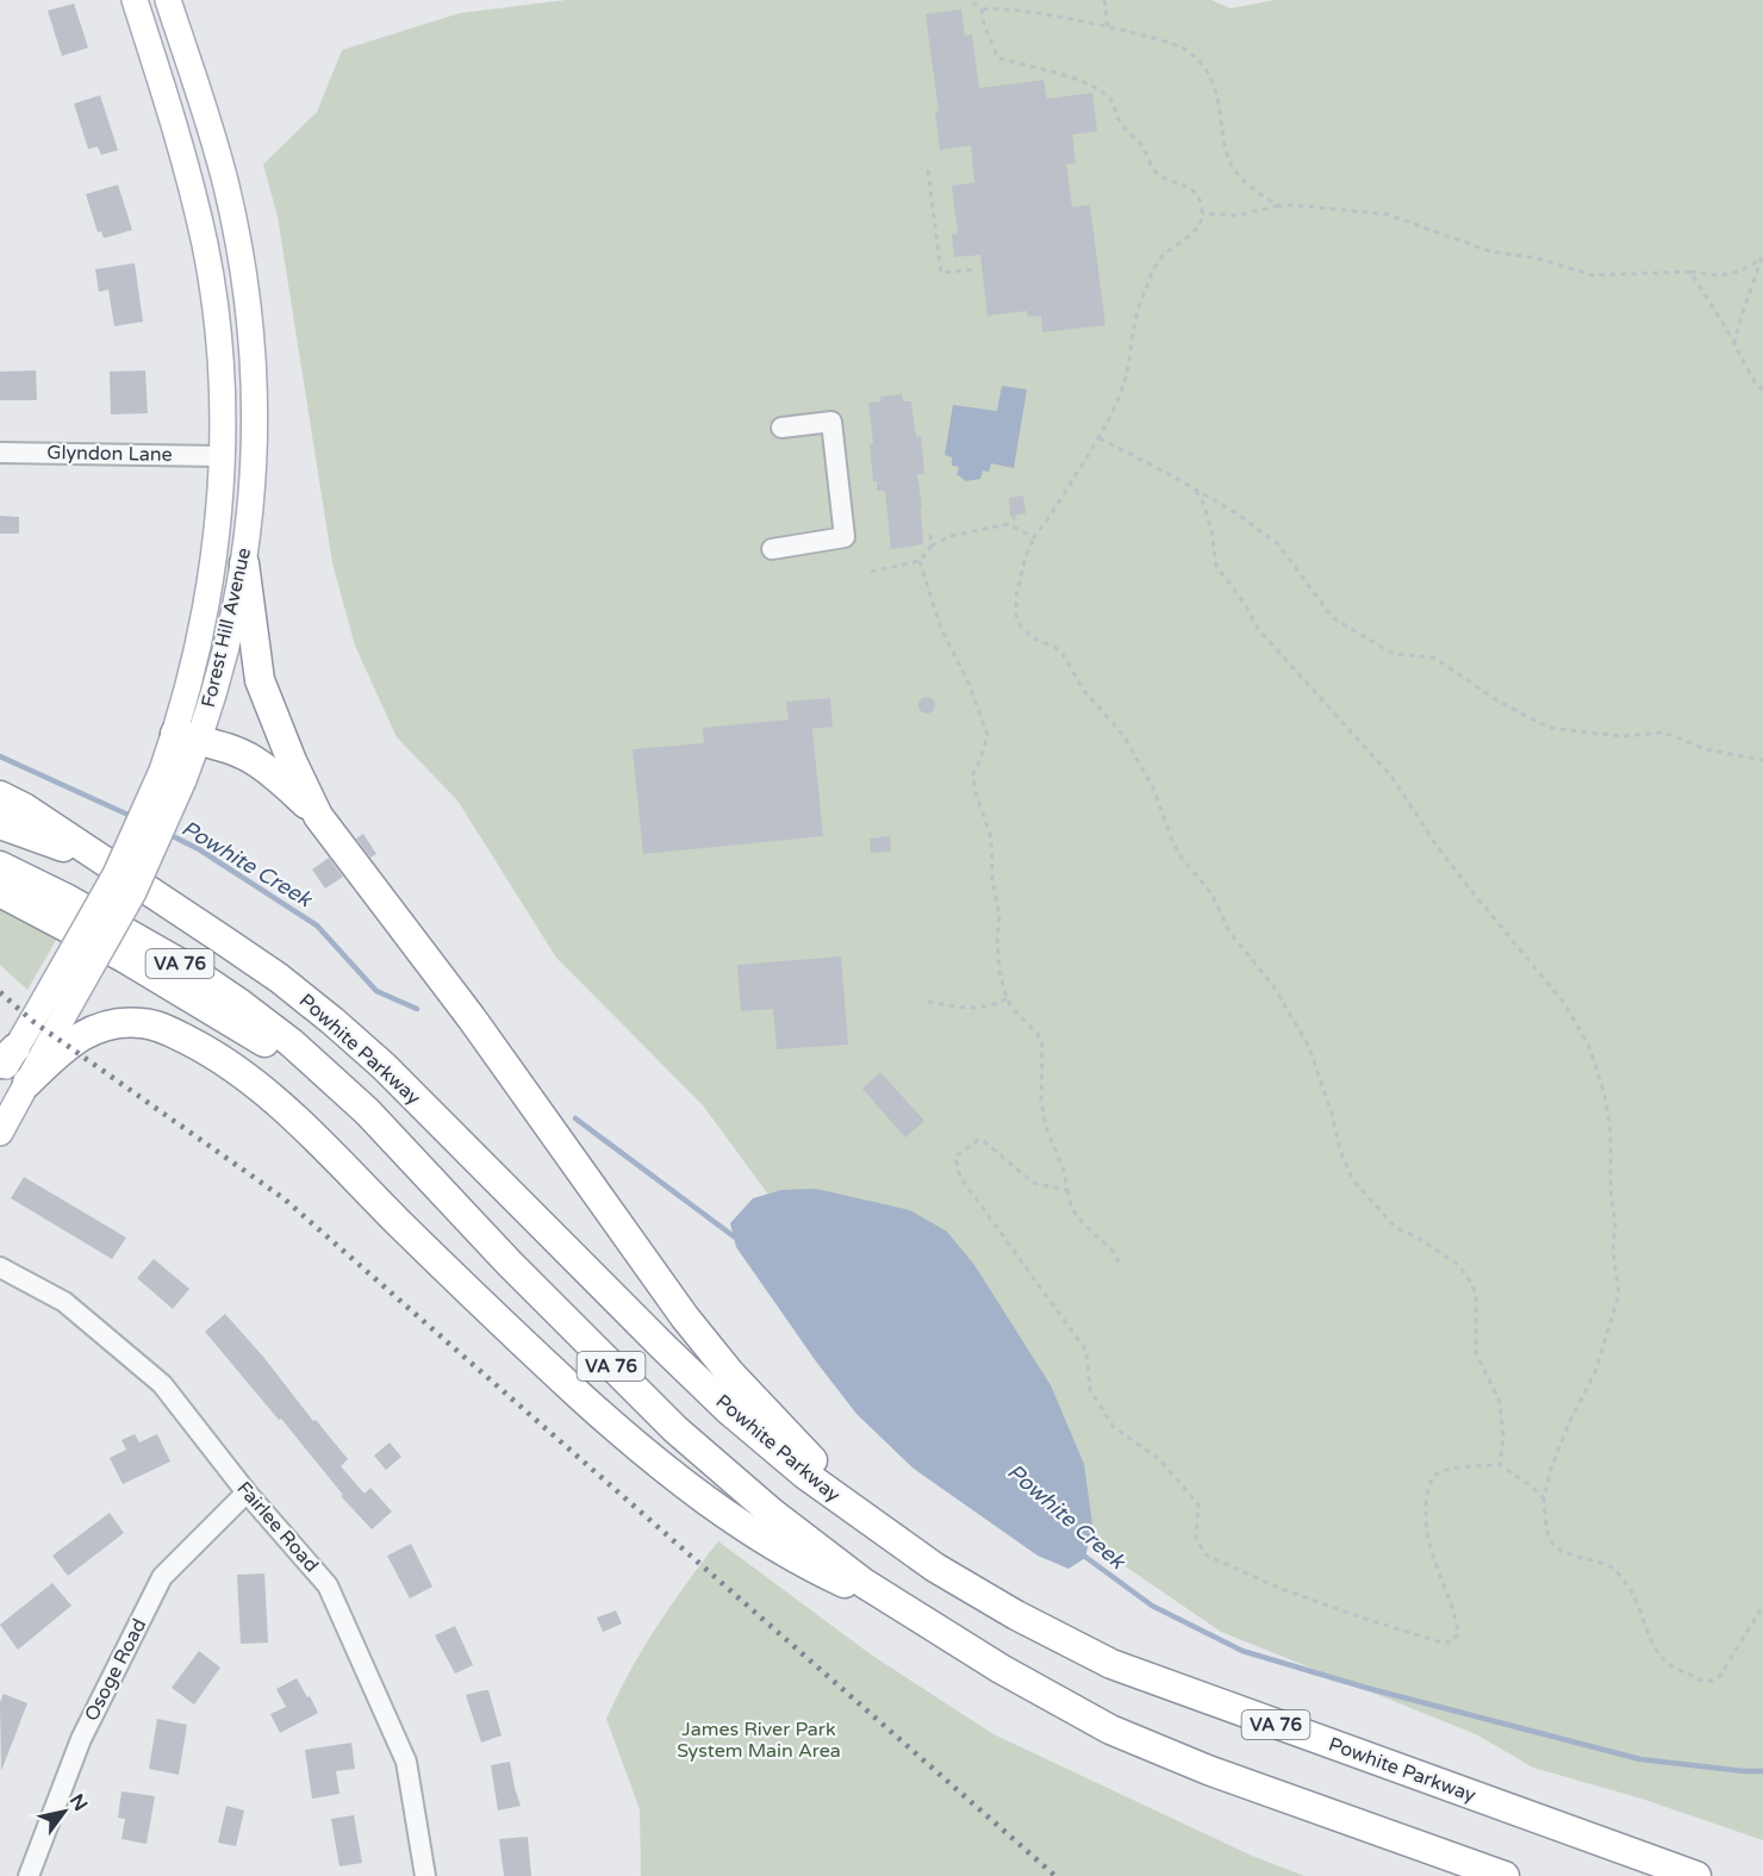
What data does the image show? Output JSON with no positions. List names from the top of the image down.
{
  "streets": {
    "highway": ["VA 76", "Powhite Parkway"],
    "main road": ["Forest Hill Avenue"],
    "street": ["Glyndon Lane", "Fairlee Road", "Osoge Road"]
  },
  "crossings": [
    ["Glyndon Lane", "Forest Hill Avenue"],
    ["VA 76", "Powhite Parkway"],
    ["Fairlee Road", "Osoge Road"]
  ],
  "water": ["Powhite Creek"],
  "parks": ["James River Park System Main Area"],
  "north": "top right"
}
